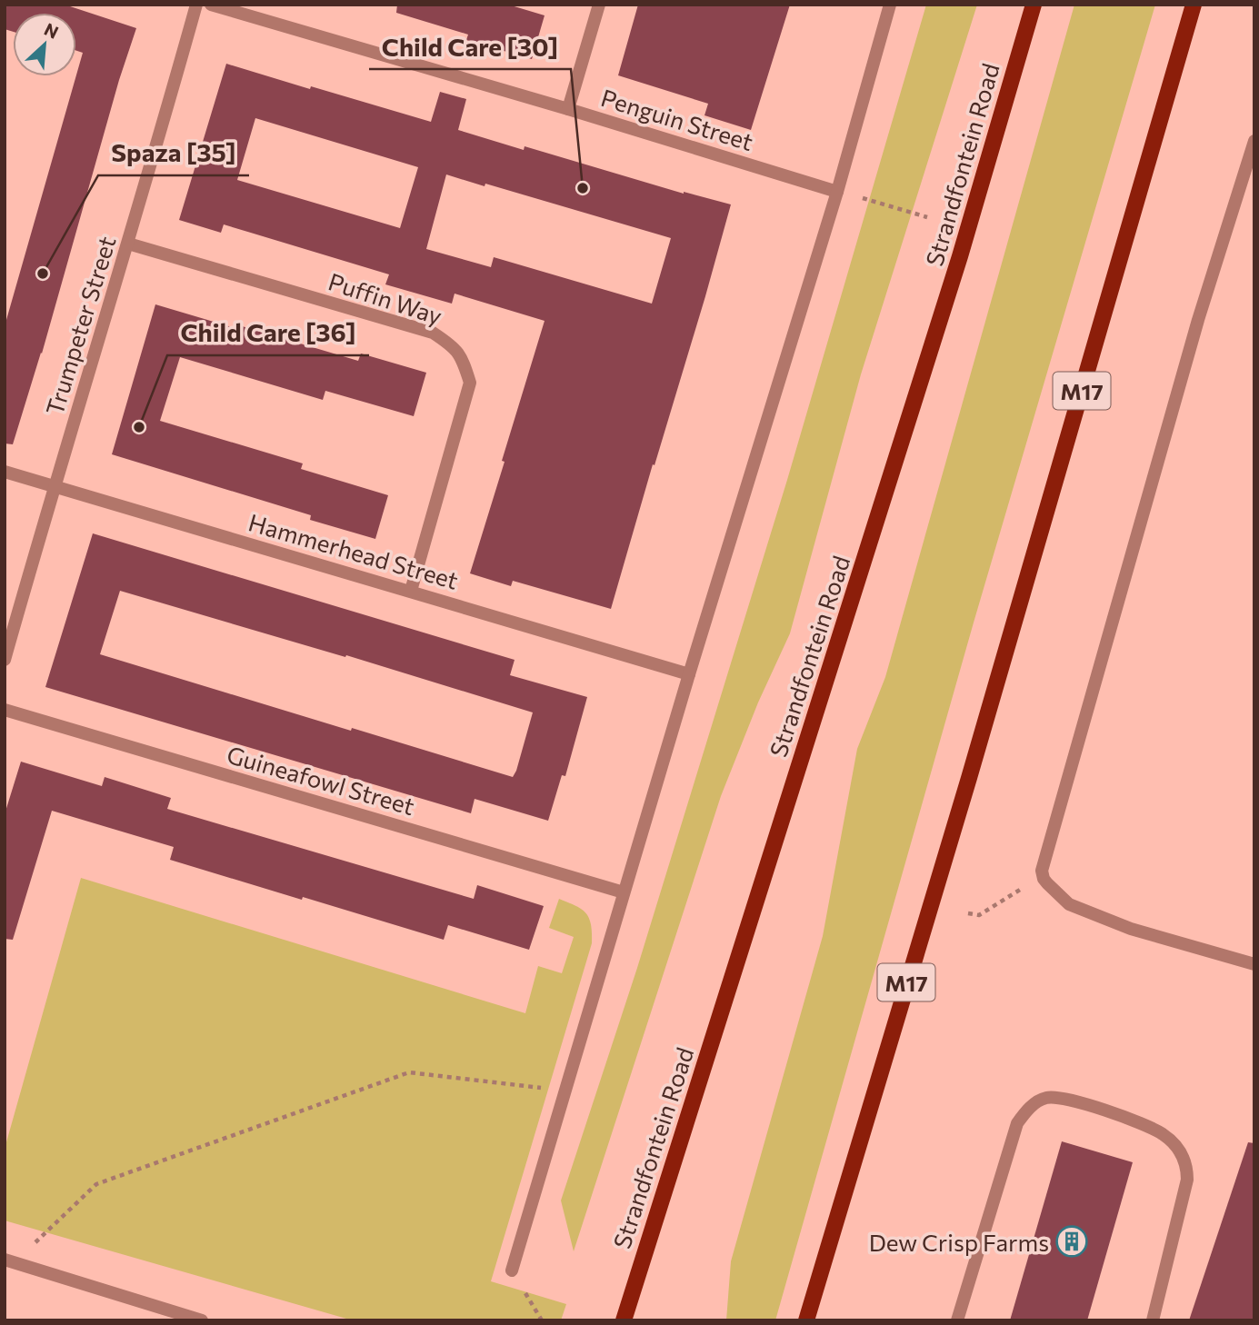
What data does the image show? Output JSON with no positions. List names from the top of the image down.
{
  "streets": {
    "main road": ["Strandfontein Road", "M17"],
    "street": [
      "Penguin Street",
      "Puffin Way",
      "Trumpeter Street",
      "Hammerhead Street",
      "Guineafowl Street"
    ]
  },
  "crossings": [
    ["Puffin Way", "Trumpeter Street"],
    ["Puffin Way", "Hammerhead Street"],
    ["Trumpeter Street", "Hammerhead Street"]
  ],
  "places": {
    "other": ["Child Care [30]", "Spaza [35]", "Child Care [36]"],
    "building": ["Dew Crisp Farms"]
  },
  "north": "top right"
}
